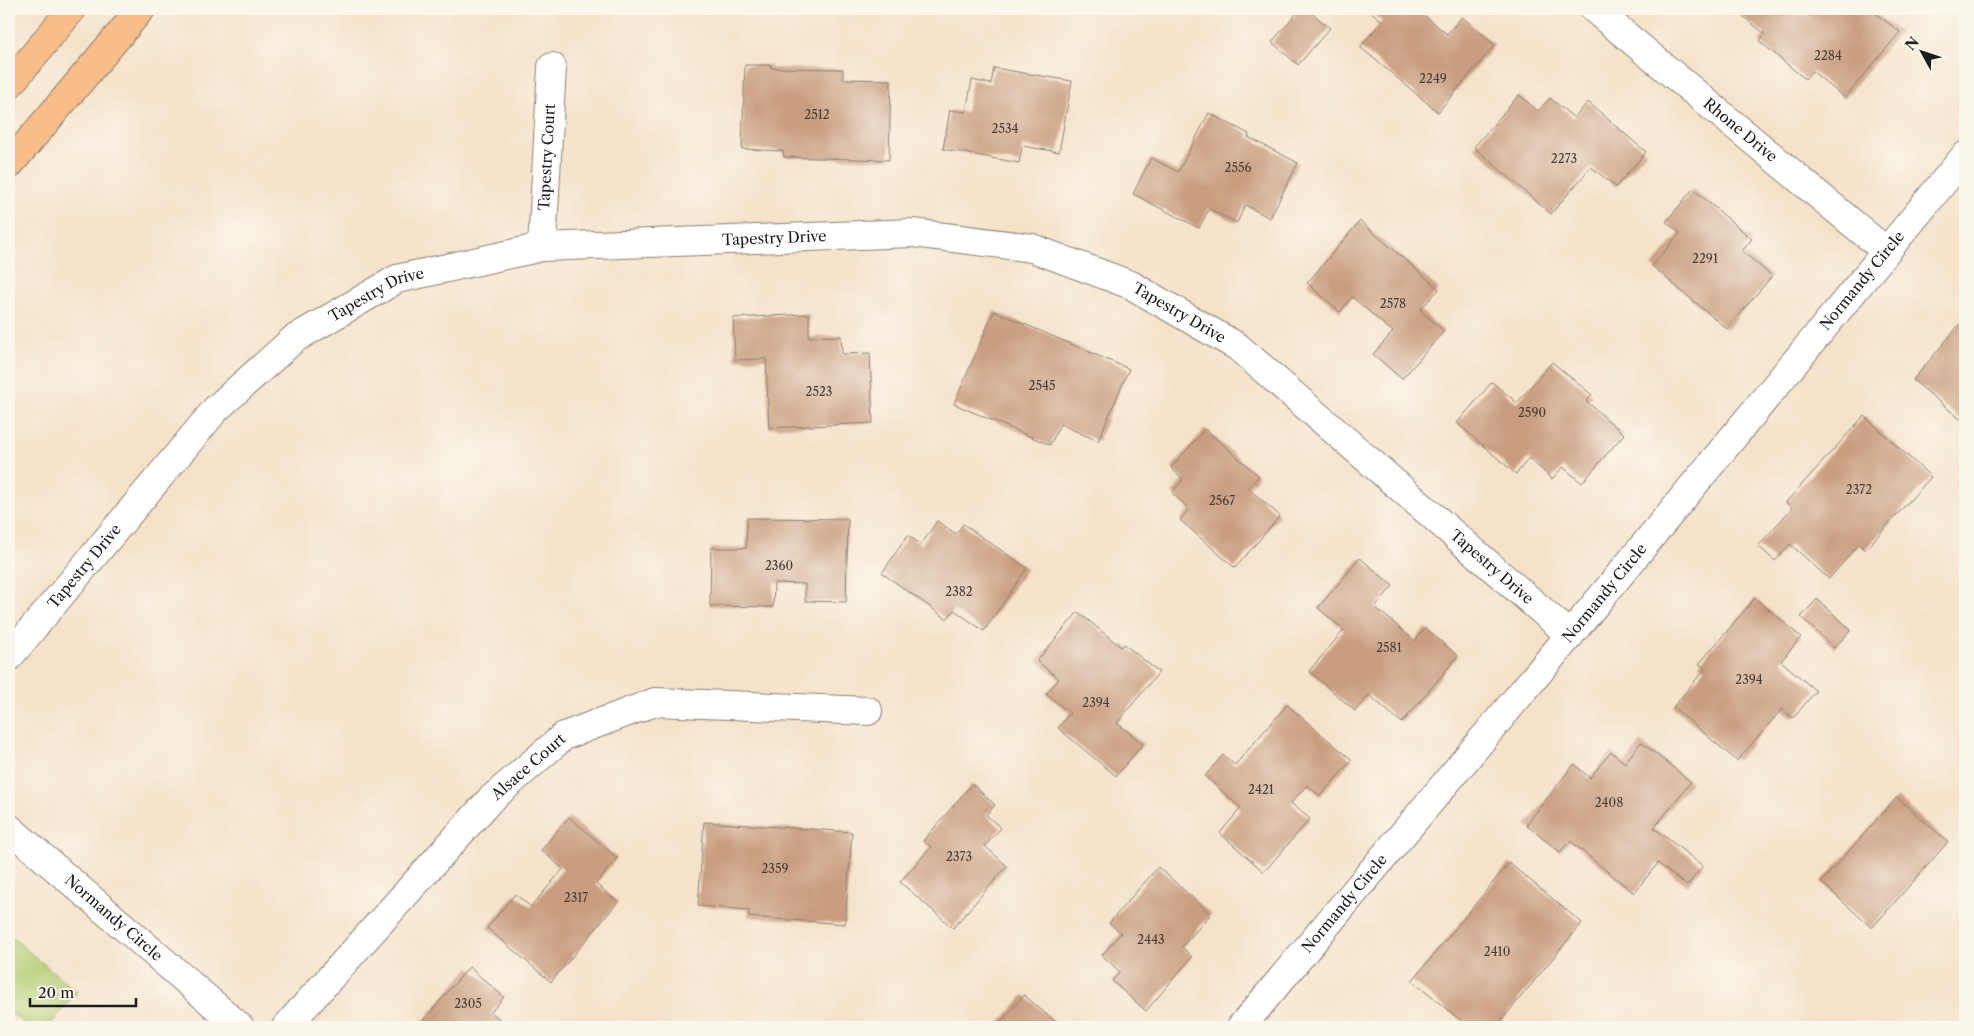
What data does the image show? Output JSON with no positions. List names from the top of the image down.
{
  "streets": {
    "street": [
      "Rhone Drive",
      "Tapestry Court",
      "Tapestry Drive",
      "Normandy Circle",
      "Alsace Court"
    ]
  },
  "crossings": [
    ["Rhone Drive", "Normandy Circle"],
    ["Tapestry Court", "Tapestry Drive"],
    ["Tapestry Drive", "Normandy Circle"]
  ],
  "house_numbers": [
    "2284",
    "2249",
    "2512",
    "2534",
    "2273",
    "2556",
    "2291",
    "2578",
    "2545",
    "2523",
    "2590",
    "2372",
    "2567",
    "2360",
    "2382",
    "2581",
    "2394",
    "2394",
    "2421",
    "2408",
    "2373",
    "2359",
    "2317",
    "2443",
    "2410",
    "2305"
  ],
  "scale_bar": "20 m",
  "north": "top left"
}
